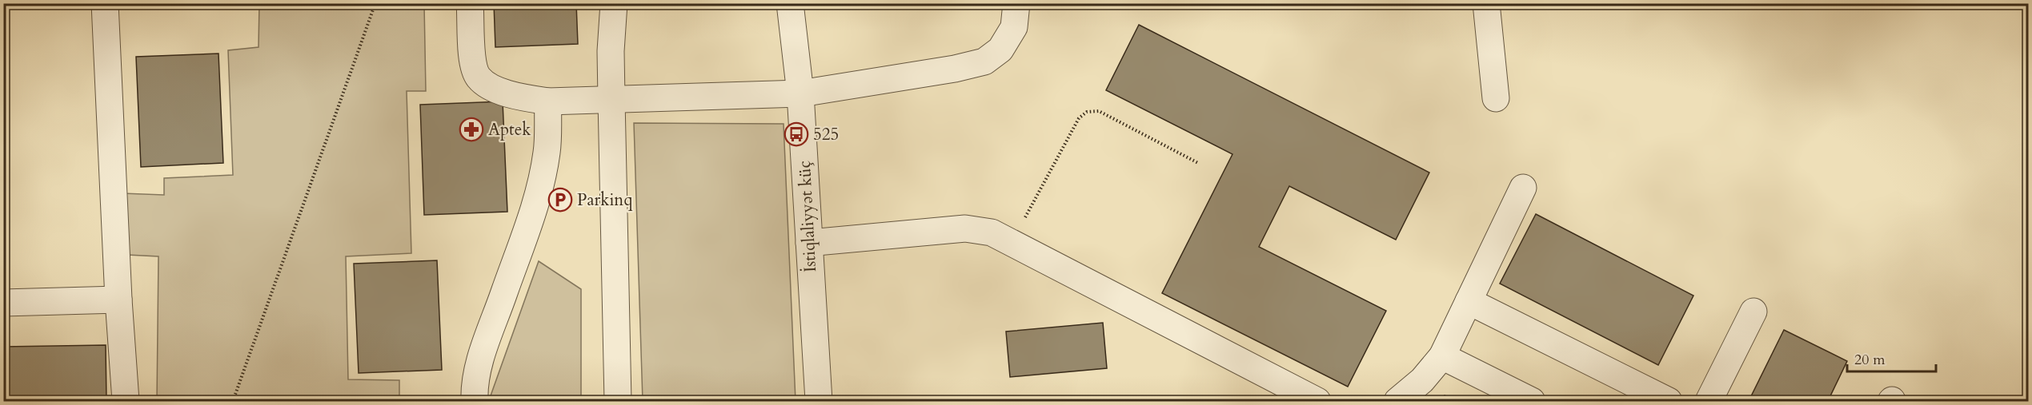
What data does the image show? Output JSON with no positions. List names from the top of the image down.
{
  "streets": {
    "street": ["İstiqlaliyyət küç"]
  },
  "places": {
    "pharmacy": ["Aptek"],
    "bus stop": ["525"],
    "parking": ["Parkinq"]
  },
  "scale_bar": "20 m"
}
